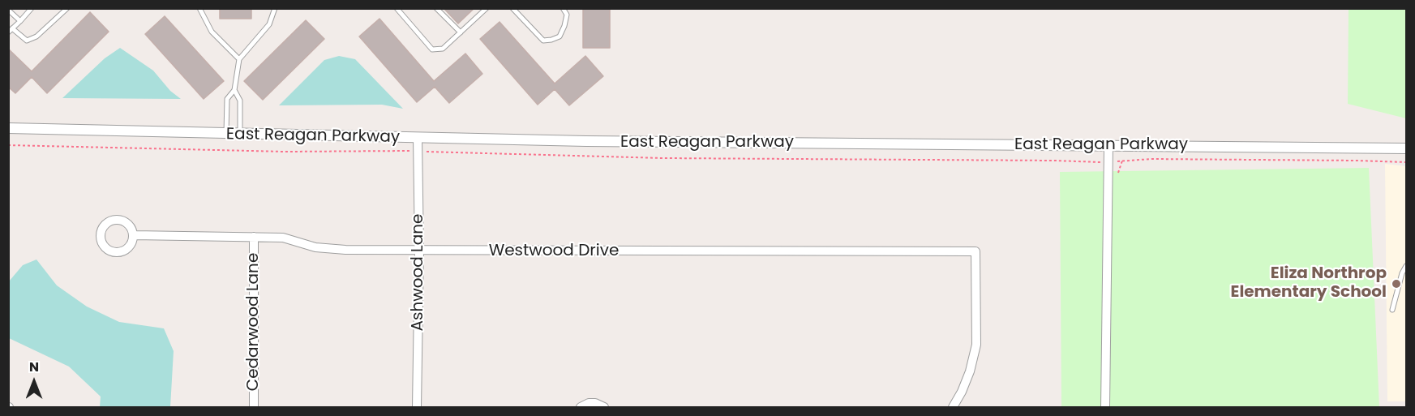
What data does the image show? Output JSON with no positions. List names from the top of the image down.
{
  "streets": {
    "street": [
      "East Reagan Parkway",
      "Westwood Drive",
      "Ashwood Lane",
      "Cedarwood Lane"
    ]
  },
  "crossings": [
    ["East Reagan Parkway", "Ashwood Lane"],
    ["Westwood Drive", "Ashwood Lane"],
    ["Westwood Drive", "Cedarwood Lane"]
  ],
  "places": ["Eliza Northrop Elementary School"],
  "north": "top"
}
